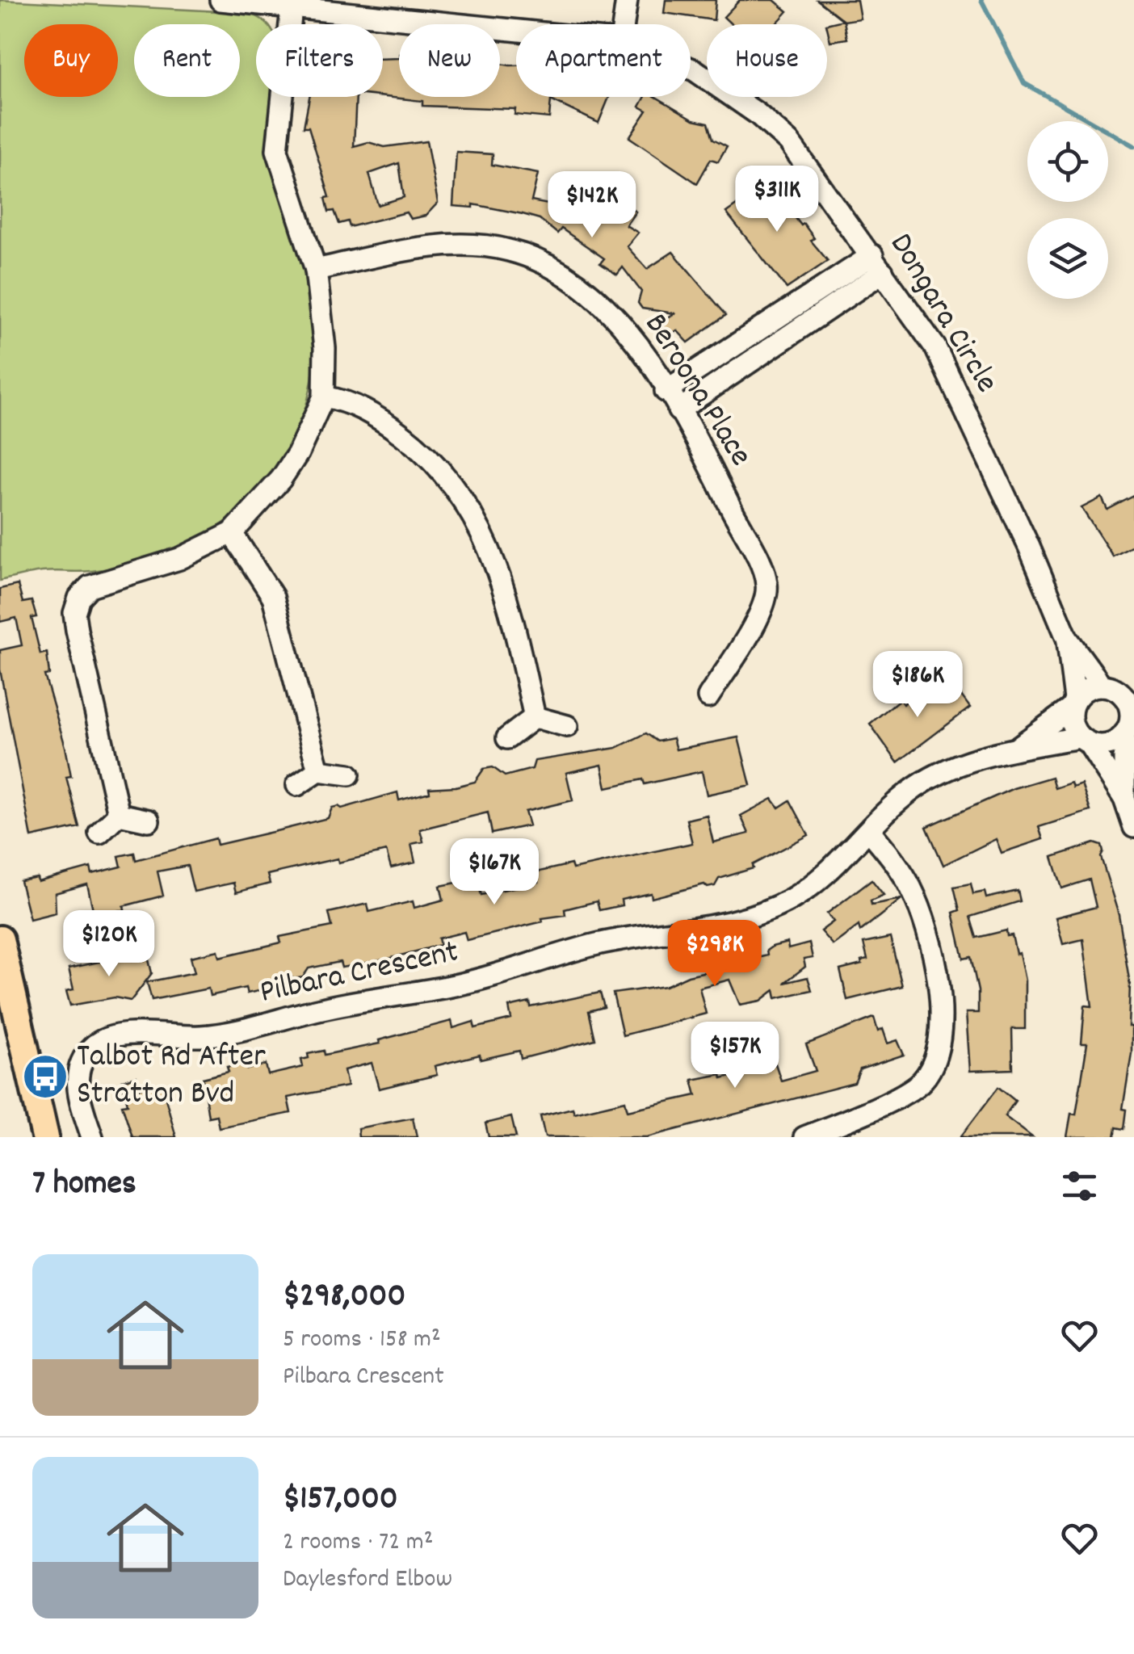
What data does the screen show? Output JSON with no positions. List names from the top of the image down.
{
  "streets": {
    "street": ["Dongara Circle", "Beroona Place", "Pilbara Crescent"]
  },
  "crossings": [
    ["Dongara Circle", "Pilbara Crescent"]
  ],
  "places": {
    "bus stop": ["Talbot Rd After Stratton Bvd"]
  },
  "page": {
    "chip": [
      "Buy",
      "Rent",
      "Filters",
      "New",
      "Apartment",
      "House"
    ],
    "price": [
      "$311K",
      "$142K",
      "$186K",
      "$167K",
      "$120K",
      "$298K",
      "$157K"
    ],
    "heading": "7 homes",
    "list": [
      {
        "name": "$298,000",
        "note": "5 rooms · 158 m² · Pilbara Crescent"
      },
      {
        "name": "$157,000",
        "note": "2 rooms · 72 m² · Daylesford Elbow"
      }
    ]
  }
}
